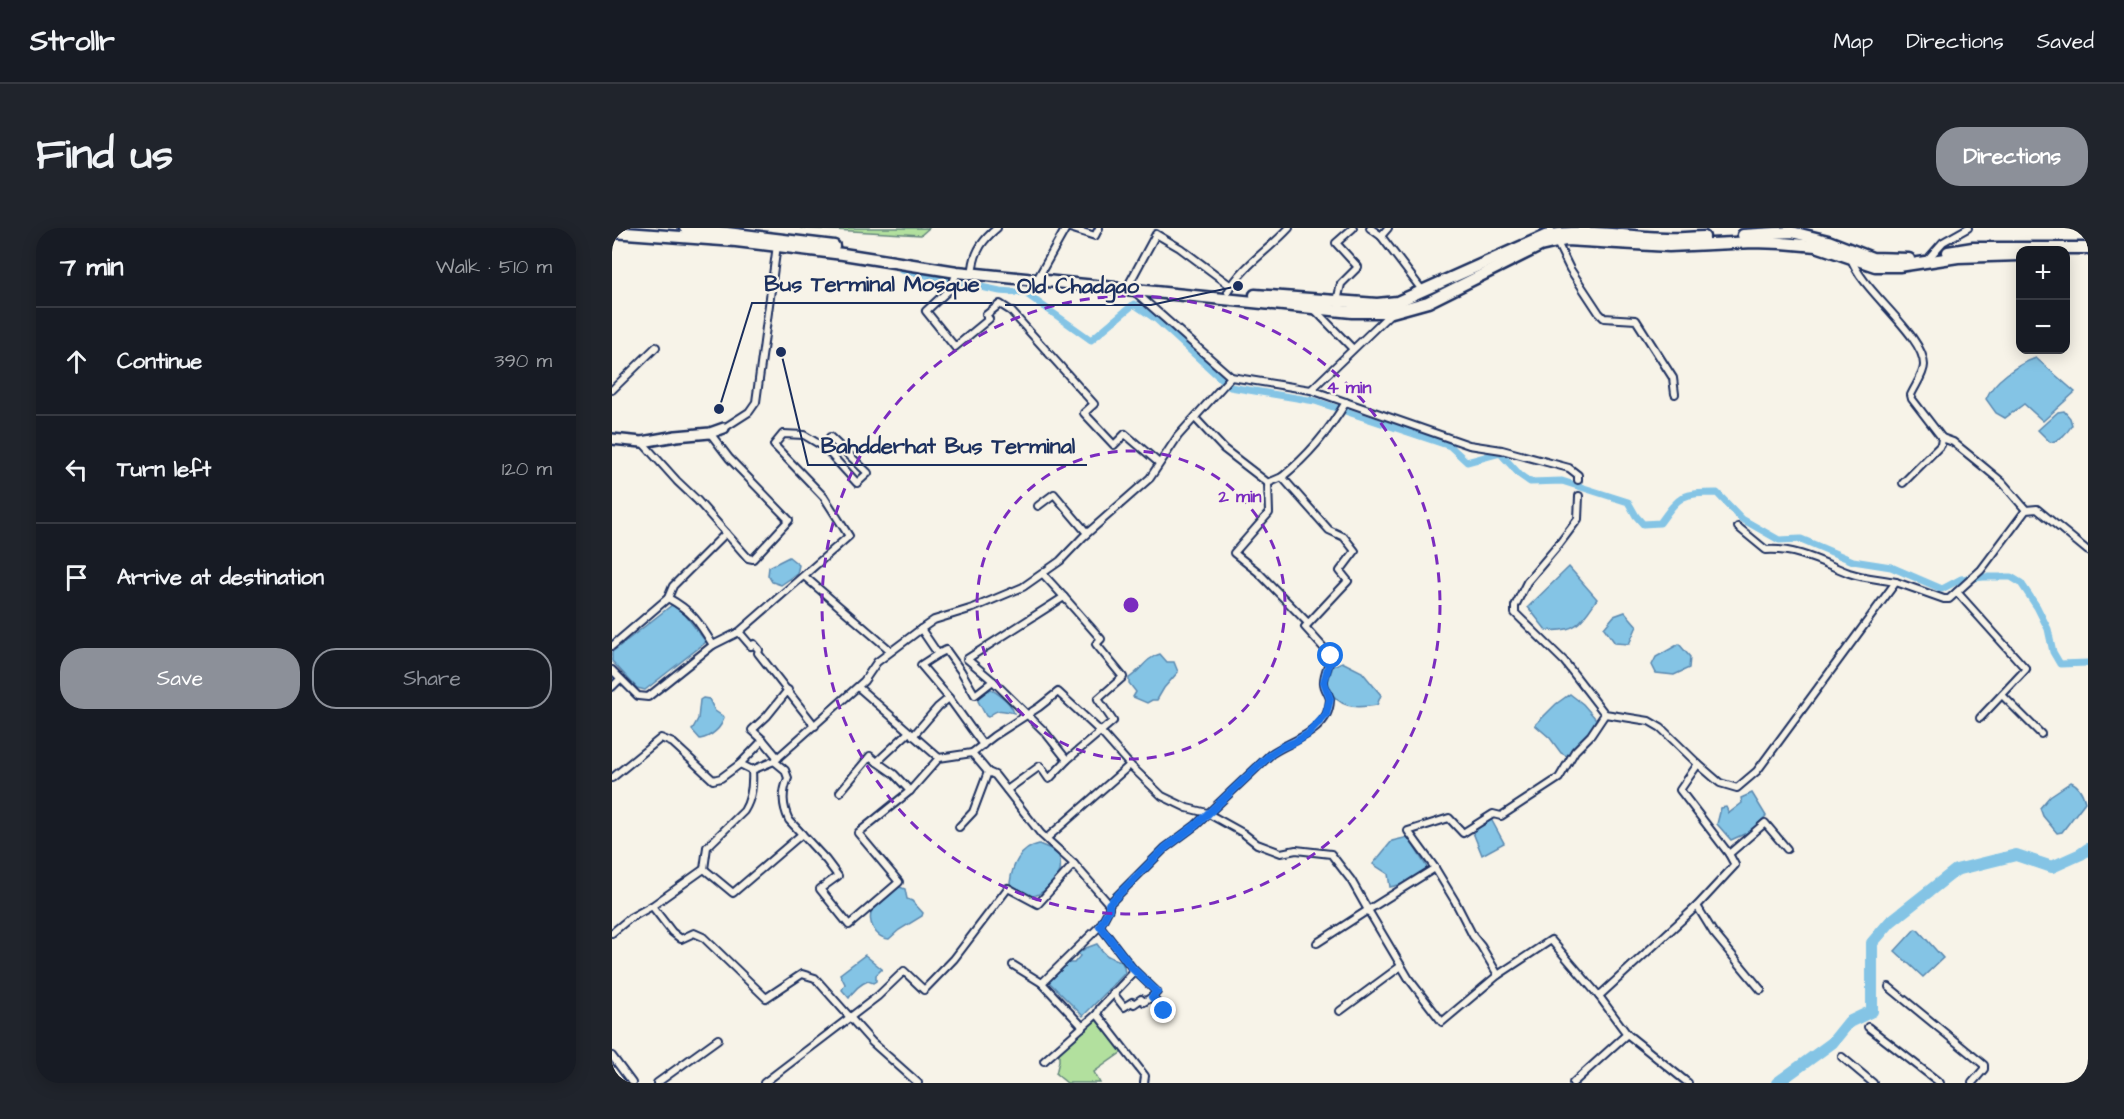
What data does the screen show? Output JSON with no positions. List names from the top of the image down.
{
  "places": ["Old Chadgao", "Bahdderhat Bus Terminal", "Bus Terminal Mosque"],
  "page": {
    "header": "Strollr",
    "nav": ["Map", "Directions", "Saved"],
    "title": "Find us",
    "buttons": [
      "Directions",
      ["Save", "Share"]
    ],
    "heading": ["7 min", "Walk · 510 m"],
    "map_buttons": ["+", "−"],
    "list": [
      ["Continue", "390 m"],
      ["Turn left", "120 m"],
      "Arrive at destination"
    ]
  },
  "rings": ["4 min", "2 min"]
}
